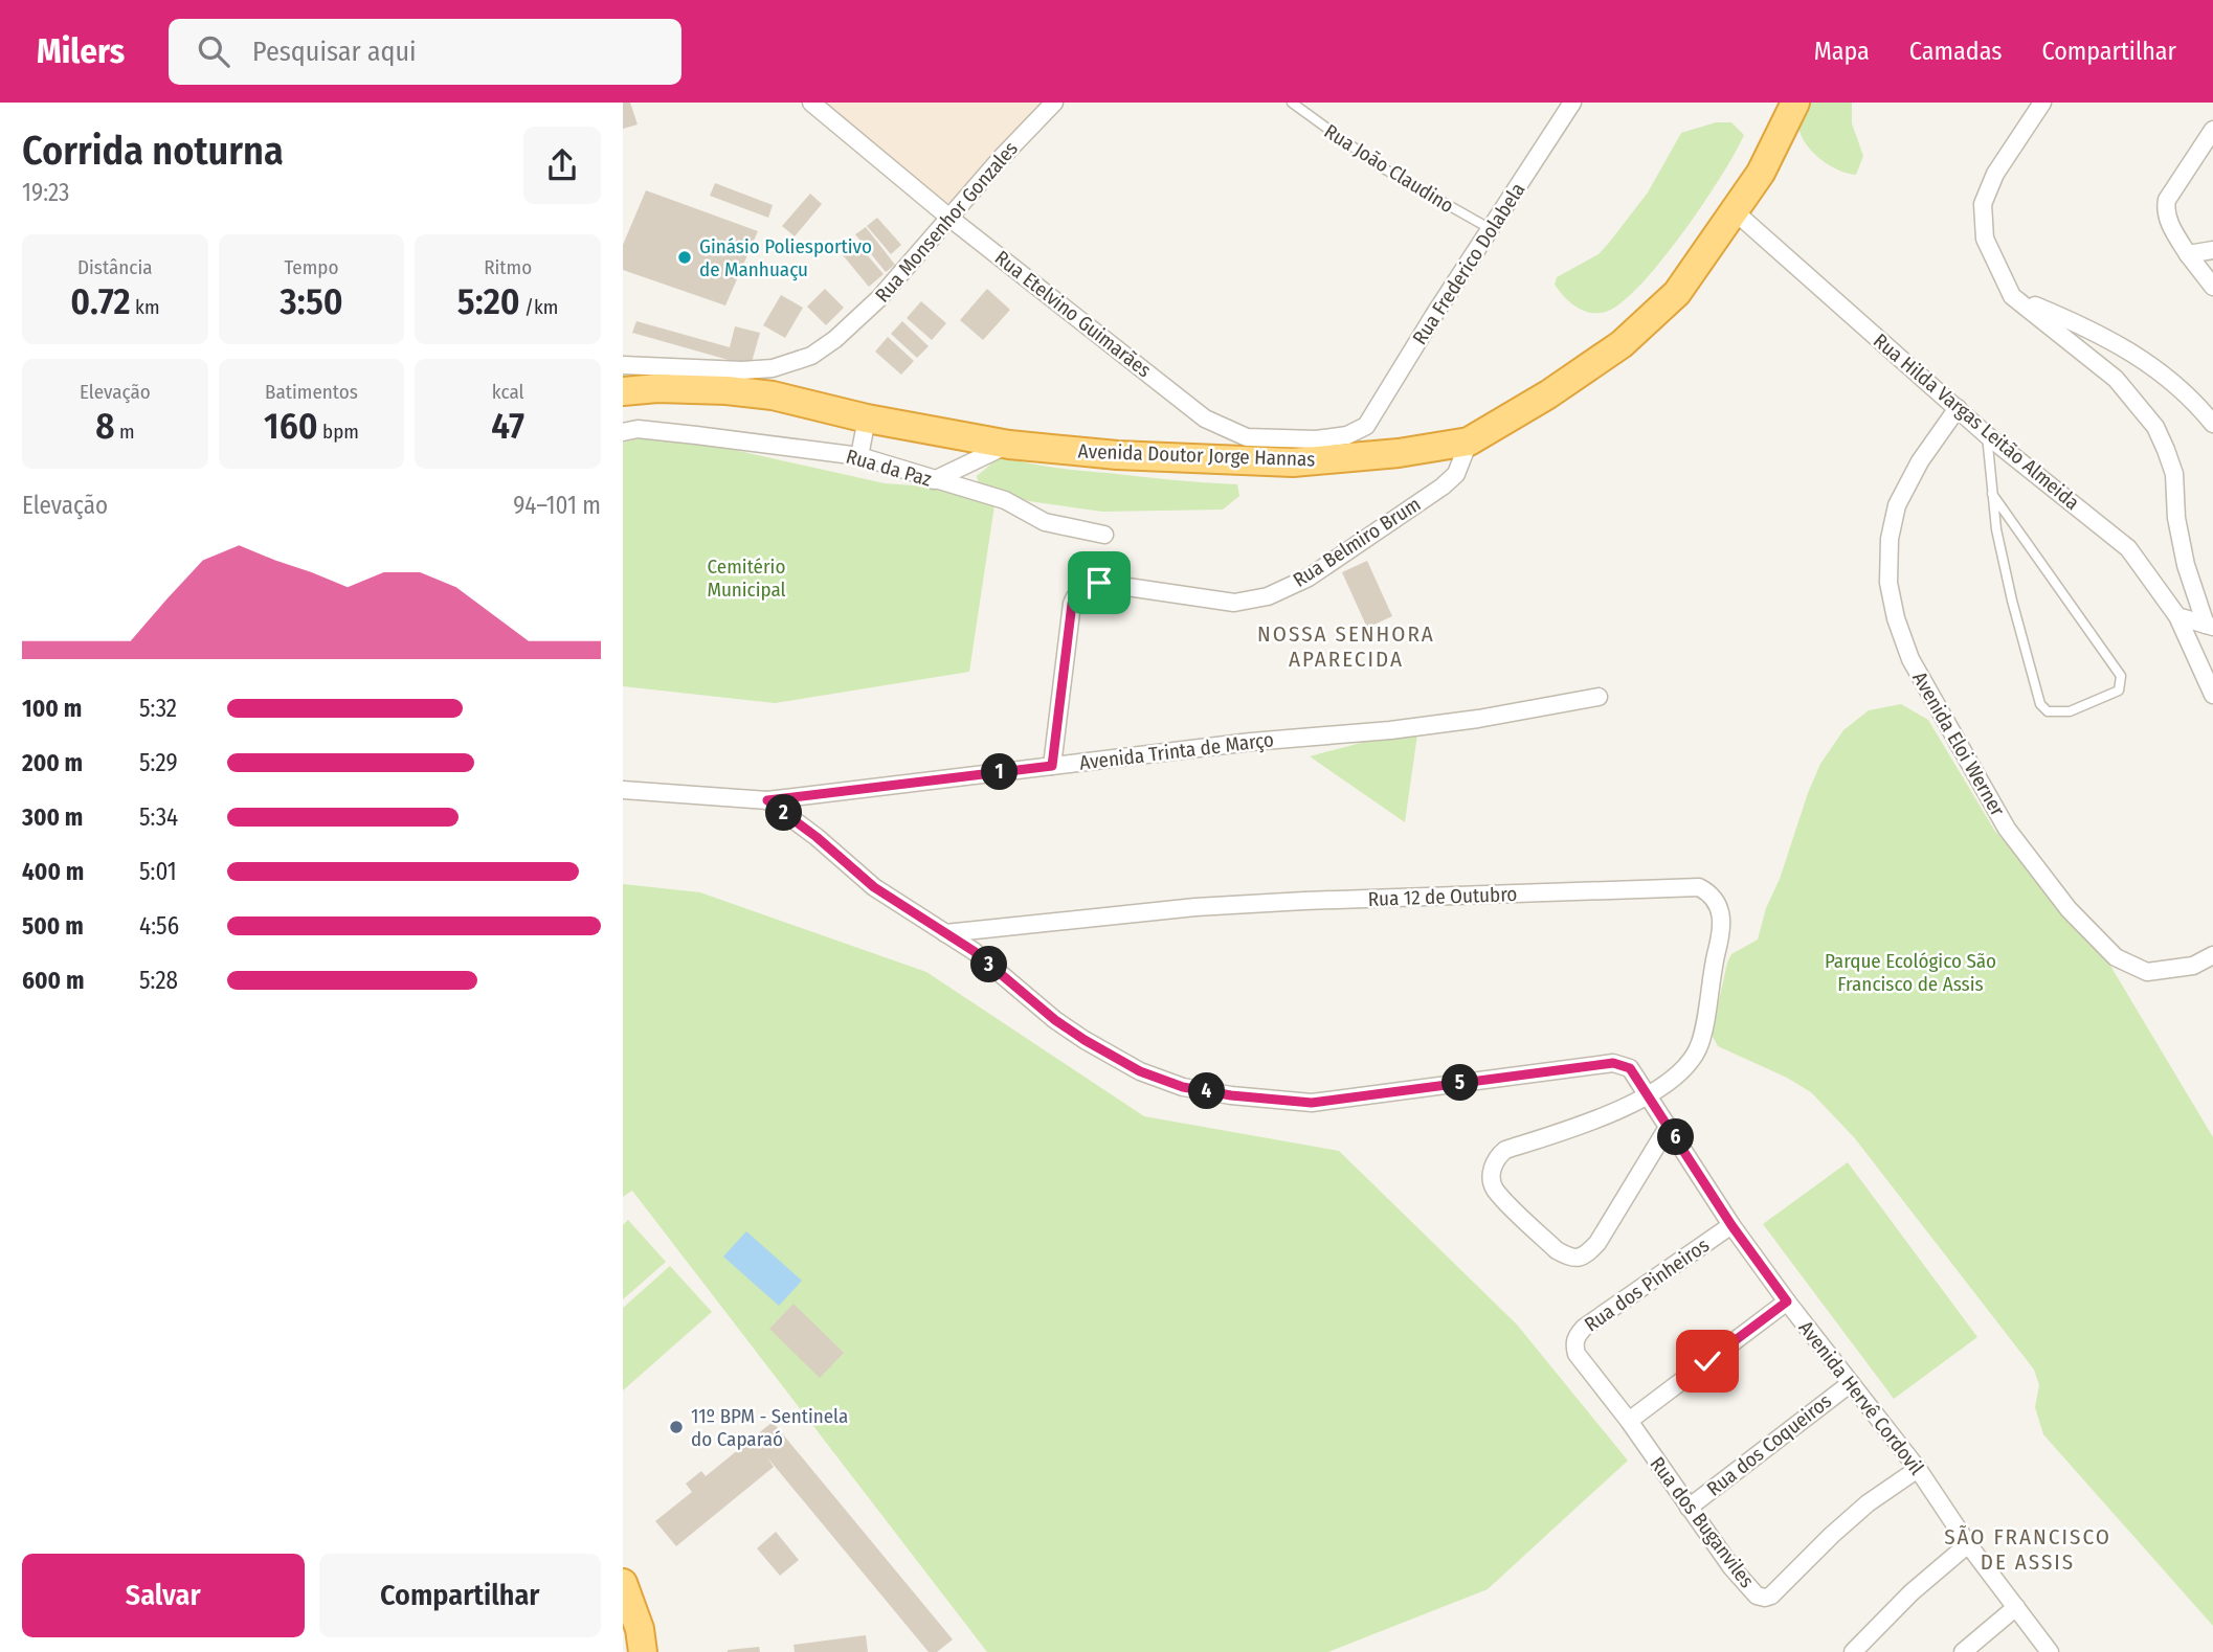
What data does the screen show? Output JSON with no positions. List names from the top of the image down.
{
  "streets": {
    "highway": ["Avenida Doutor Jorge Hannas"],
    "street": [
      "Rua Monsenhor Gonzales",
      "Rua Frederico Dolabela",
      "Rua Etelvino Guimarães",
      "Rua Hilda Vargas Leitão Almeida",
      "Rua da Paz",
      "Rua Belmiro Brum",
      "Avenida Eloi Werner",
      "Avenida Trinta de Março",
      "Rua 12 de Outubro",
      "Rua dos Pinheiros",
      "Avenida Hervê Cordovil",
      "Rua dos Coqueiros",
      "Rua dos Buganviles"
    ],
    "lane": ["Rua João Claudino"]
  },
  "crossings": [
    ["Rua João Claudino", "Rua Frederico Dolabela"],
    ["Rua Monsenhor Gonzales", "Rua Etelvino Guimarães"],
    ["Rua Monsenhor Gonzales", "Avenida Doutor Jorge Hannas"],
    ["Rua Frederico Dolabela", "Rua Etelvino Guimarães"],
    ["Rua Hilda Vargas Leitão Almeida", "Avenida Doutor Jorge Hannas"],
    ["Rua Hilda Vargas Leitão Almeida", "Avenida Eloi Werner"],
    ["Avenida Doutor Jorge Hannas", "Rua Belmiro Brum"],
    ["Rua Belmiro Brum", "Avenida Trinta de Março"],
    ["Rua 12 de Outubro", "Avenida Hervê Cordovil"],
    ["Rua dos Pinheiros", "Avenida Hervê Cordovil"],
    ["Rua dos Pinheiros", "Rua dos Buganviles"],
    ["Avenida Hervê Cordovil", "Rua dos Coqueiros"],
    ["Avenida Hervê Cordovil", "Rua dos Buganviles"],
    ["Rua dos Coqueiros", "Rua dos Buganviles"]
  ],
  "districts": ["NOSSA SENHORA APARECIDA", "SÃO FRANCISCO DE ASSIS"],
  "parks": ["Cemitério Municipal", "Parque Ecológico São Francisco de Assis"],
  "places": ["Ginásio Poliesportivo de Manhuaçu", "11º BPM - Sentinela do Caparaó"],
  "page": {
    "header": "Milers",
    "search": "Pesquisar aqui",
    "nav": ["Mapa", "Camadas", "Compartilhar"],
    "heading": ["Corrida noturna", "19:23"],
    "stats": [
      ["Distância", "0.72 km"],
      ["Tempo", "3:50"],
      ["Ritmo", "5:20 /km"],
      ["Elevação", "8 m"],
      ["Batimentos", "160 bpm"],
      ["kcal", "47"]
    ],
    "chart": ["Elevação", "94–101 m"],
    "list": [
      {
        "name": "100 m",
        "note": "5:32"
      },
      {
        "name": "200 m",
        "note": "5:29"
      },
      {
        "name": "300 m",
        "note": "5:34"
      },
      {
        "name": "400 m",
        "note": "5:01"
      },
      {
        "name": "500 m",
        "note": "4:56"
      },
      {
        "name": "600 m",
        "note": "5:28"
      }
    ],
    "pins": [
      "1",
      "2",
      "3",
      "5",
      "4",
      "6"
    ],
    "buttons": ["Salvar", "Compartilhar"]
  }
}
